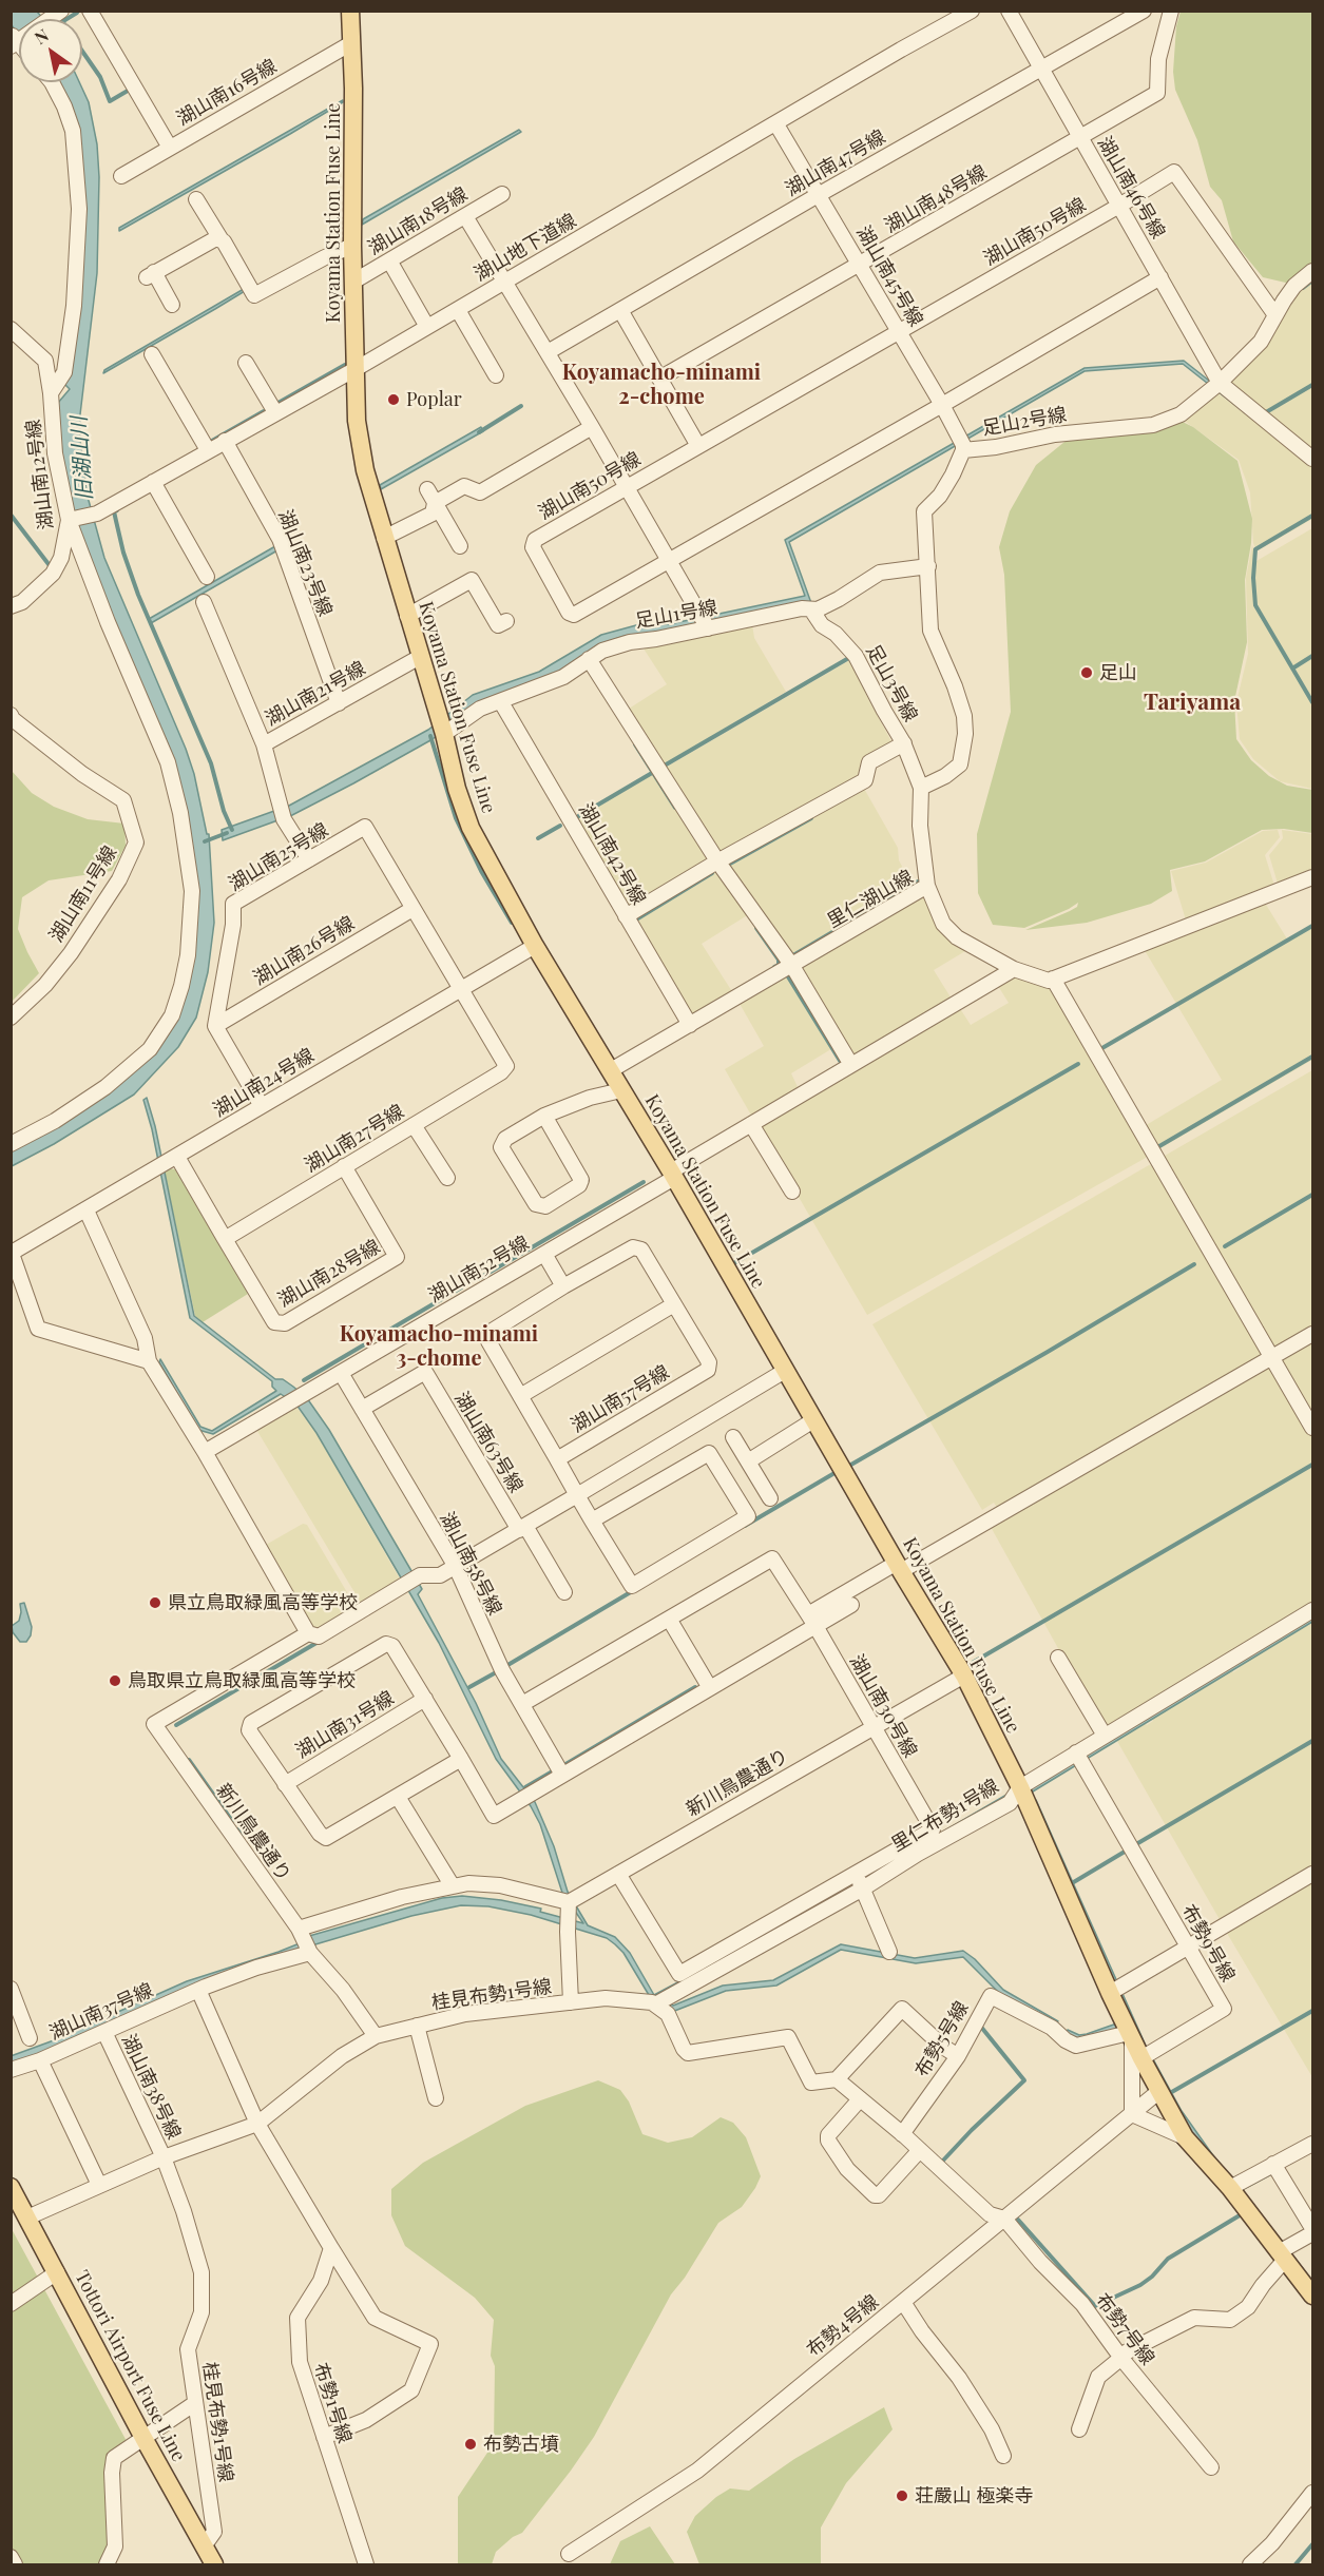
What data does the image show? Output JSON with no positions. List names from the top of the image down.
{
  "streets": {
    "main road": ["Koyama Station Fuse Line", "Tottori Airport Fuse Line"],
    "street": [
      "湖山南16号線",
      "湖山南47号線",
      "湖山南46号線",
      "湖山南48号線",
      "湖山南18号線",
      "湖山南50号線",
      "湖山地下道線",
      "湖山南45号線",
      "足山2号線",
      "湖山南12号線",
      "湖山南23号線",
      "足山1号線",
      "足山3号線",
      "湖山南21号線",
      "湖山南42号線",
      "湖山南25号線",
      "湖山南11号線",
      "里仁湖山線",
      "湖山南26号線",
      "湖山南24号線",
      "湖山南27号線",
      "湖山南52号線",
      "湖山南28号線",
      "湖山南57号線",
      "湖山南63号線",
      "湖山南58号線",
      "湖山南30号線",
      "湖山南31号線",
      "新川鳥農通り",
      "里仁布勢1号線",
      "布勢9号線",
      "桂見布勢1号線",
      "湖山南37号線",
      "布勢5号線",
      "湖山南38号線",
      "布勢4号線",
      "布勢7号線",
      "布勢1号線"
    ]
  },
  "crossings": [
    ["湖山南16号線", "Koyama Station Fuse Line"],
    ["湖山南47号線", "湖山南46号線"],
    ["湖山南47号線", "湖山南45号線"],
    ["湖山南46号線", "湖山南48号線"],
    ["湖山南46号線", "湖山南50号線"],
    ["湖山南46号線", "足山2号線"],
    ["湖山南48号線", "湖山南45号線"],
    ["Koyama Station Fuse Line", "湖山南18号線"],
    ["Koyama Station Fuse Line", "湖山地下道線"],
    ["Koyama Station Fuse Line", "足山1号線"],
    ["Koyama Station Fuse Line", "湖山南21号線"],
    ["Koyama Station Fuse Line", "里仁湖山線"],
    ["Koyama Station Fuse Line", "湖山南24号線"],
    ["Koyama Station Fuse Line", "湖山南52号線"],
    ["Koyama Station Fuse Line", "新川鳥農通り"],
    ["Koyama Station Fuse Line", "里仁布勢1号線"],
    ["Koyama Station Fuse Line", "布勢9号線"],
    ["Koyama Station Fuse Line", "布勢5号線"],
    ["Koyama Station Fuse Line", "布勢4号線"],
    ["湖山南50号線", "湖山南45号線"],
    ["湖山南50号線", "足山2号線"],
    ["湖山地下道線", "湖山南45号線"],
    ["湖山地下道線", "湖山南12号線"],
    ["湖山地下道線", "湖山南23号線"],
    ["湖山南45号線", "足山2号線"],
    ["足山2号線", "足山1号線"],
    ["足山2号線", "足山3号線"],
    ["湖山南23号線", "湖山南21号線"],
    ["足山1号線", "足山3号線"],
    ["足山1号線", "湖山南42号線"],
    ["湖山南21号線", "湖山南25号線"],
    ["湖山南42号線", "里仁湖山線"],
    ["湖山南25号線", "湖山南26号線"],
    ["湖山南25号線", "湖山南24号線"],
    ["湖山南25号線", "湖山南27号線"],
    ["里仁湖山線", "湖山南52号線"],
    ["湖山南24号線", "湖山南27号線"],
    ["湖山南27号線", "湖山南28号線"],
    ["湖山南52号線", "湖山南58号線"],
    ["湖山南63号線", "湖山南58号線"],
    ["湖山南30号線", "新川鳥農通り"],
    ["里仁布勢1号線", "布勢9号線"],
    ["里仁布勢1号線", "桂見布勢1号線"],
    ["桂見布勢1号線", "湖山南38号線"],
    ["桂見布勢1号線", "Tottori Airport Fuse Line"],
    ["湖山南37号線", "湖山南38号線"],
    ["布勢4号線", "布勢7号線"]
  ],
  "districts": ["Koyamacho-minami 2-chome", "Tariyama", "Koyamacho-minami 3-chome"],
  "water": ["旧湖山川"],
  "places": [
    "Poplar",
    "足山",
    "県立鳥取緑風高等学校",
    "鳥取県立鳥取緑風高等学校",
    "布勢古墳",
    "荘嚴山 極楽寺"
  ],
  "north": "top left"
}
